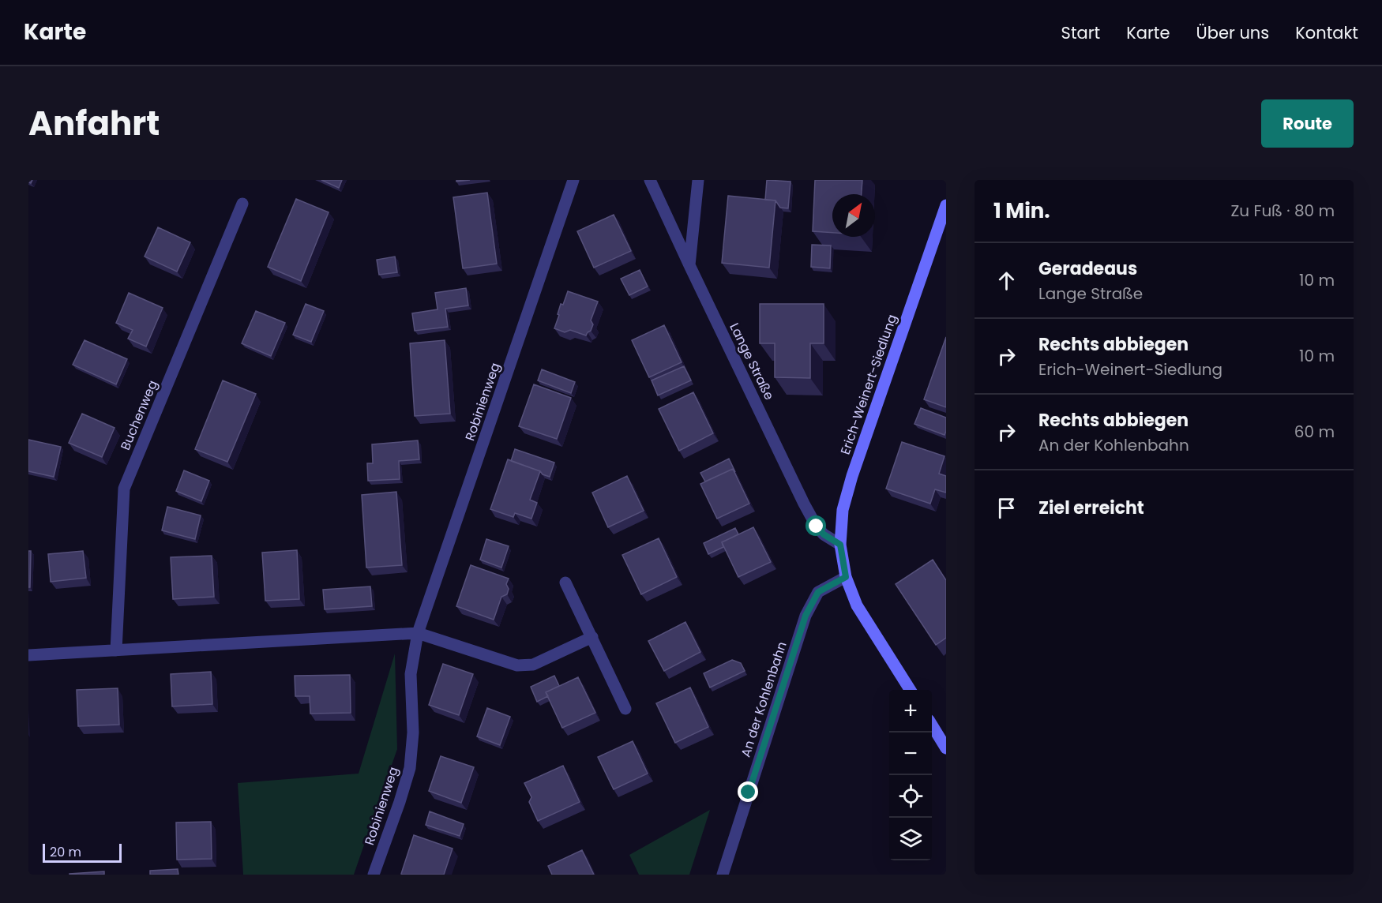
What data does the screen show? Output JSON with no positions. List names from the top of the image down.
{
  "streets": {
    "street": [
      "Lange Straße",
      "Erich-Weinert-Siedlung",
      "Robinienweg",
      "Buchenweg",
      "An der Kohlenbahn"
    ]
  },
  "crossings": [
    ["Lange Straße", "Erich-Weinert-Siedlung"],
    ["Erich-Weinert-Siedlung", "An der Kohlenbahn"]
  ],
  "scale_bar": "20 m",
  "north": "top right",
  "page": {
    "header": "Karte",
    "nav": [
      "Start",
      "Karte",
      "Über uns",
      "Kontakt"
    ],
    "title": "Anfahrt",
    "buttons": "Route",
    "heading": ["1 Min.", "Zu Fuß · 80 m"],
    "list": [
      ["Geradeaus", "Lange Straße", "10 m"],
      ["Rechts abbiegen", "Erich-Weinert-Siedlung", "10 m"],
      ["Rechts abbiegen", "An der Kohlenbahn", "60 m"],
      "Ziel erreicht"
    ],
    "map_buttons": ["+", "−"],
    "scale": "20 m"
  }
}
